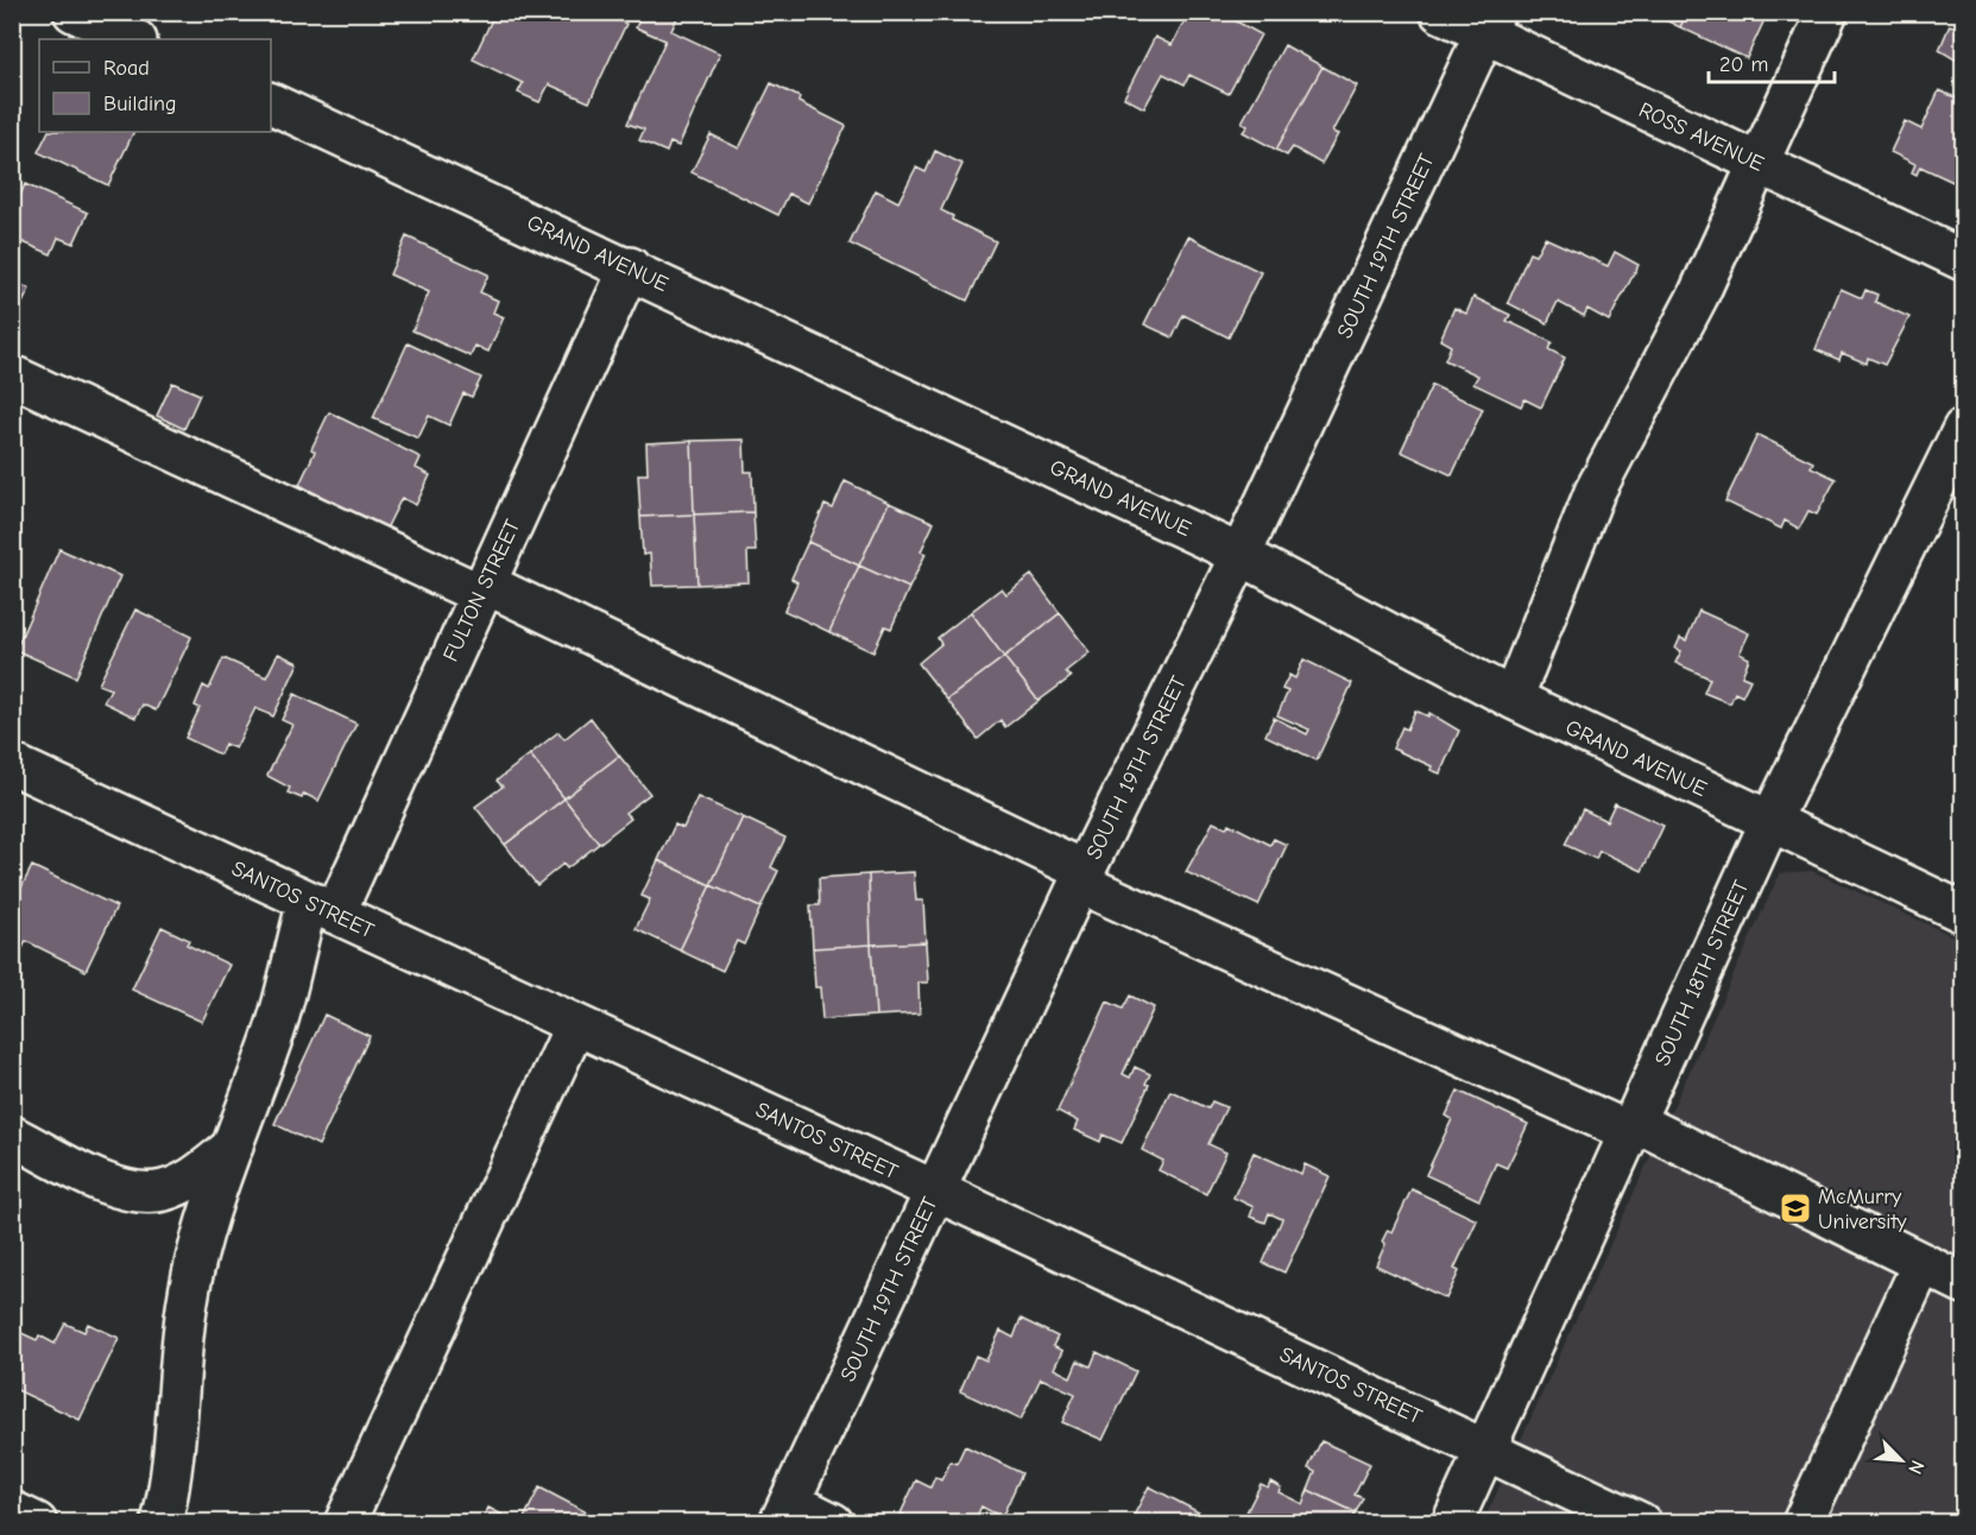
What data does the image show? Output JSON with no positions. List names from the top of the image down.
{
  "streets": {
    "street": [
      "ROSS AVENUE",
      "SOUTH 19TH STREET",
      "GRAND AVENUE",
      "FULTON STREET",
      "SANTOS STREET",
      "SOUTH 18TH STREET"
    ]
  },
  "crossings": [
    ["ROSS AVENUE", "SOUTH 19TH STREET"],
    ["SOUTH 19TH STREET", "GRAND AVENUE"],
    ["SOUTH 19TH STREET", "SANTOS STREET"],
    ["GRAND AVENUE", "FULTON STREET"],
    ["GRAND AVENUE", "SOUTH 18TH STREET"],
    ["FULTON STREET", "SANTOS STREET"],
    ["SANTOS STREET", "SOUTH 18TH STREET"]
  ],
  "places": {
    "school or university": ["McMurry University"]
  },
  "legend": ["Road", "Building"],
  "scale_bar": "20 m",
  "north": "bottom right"
}
